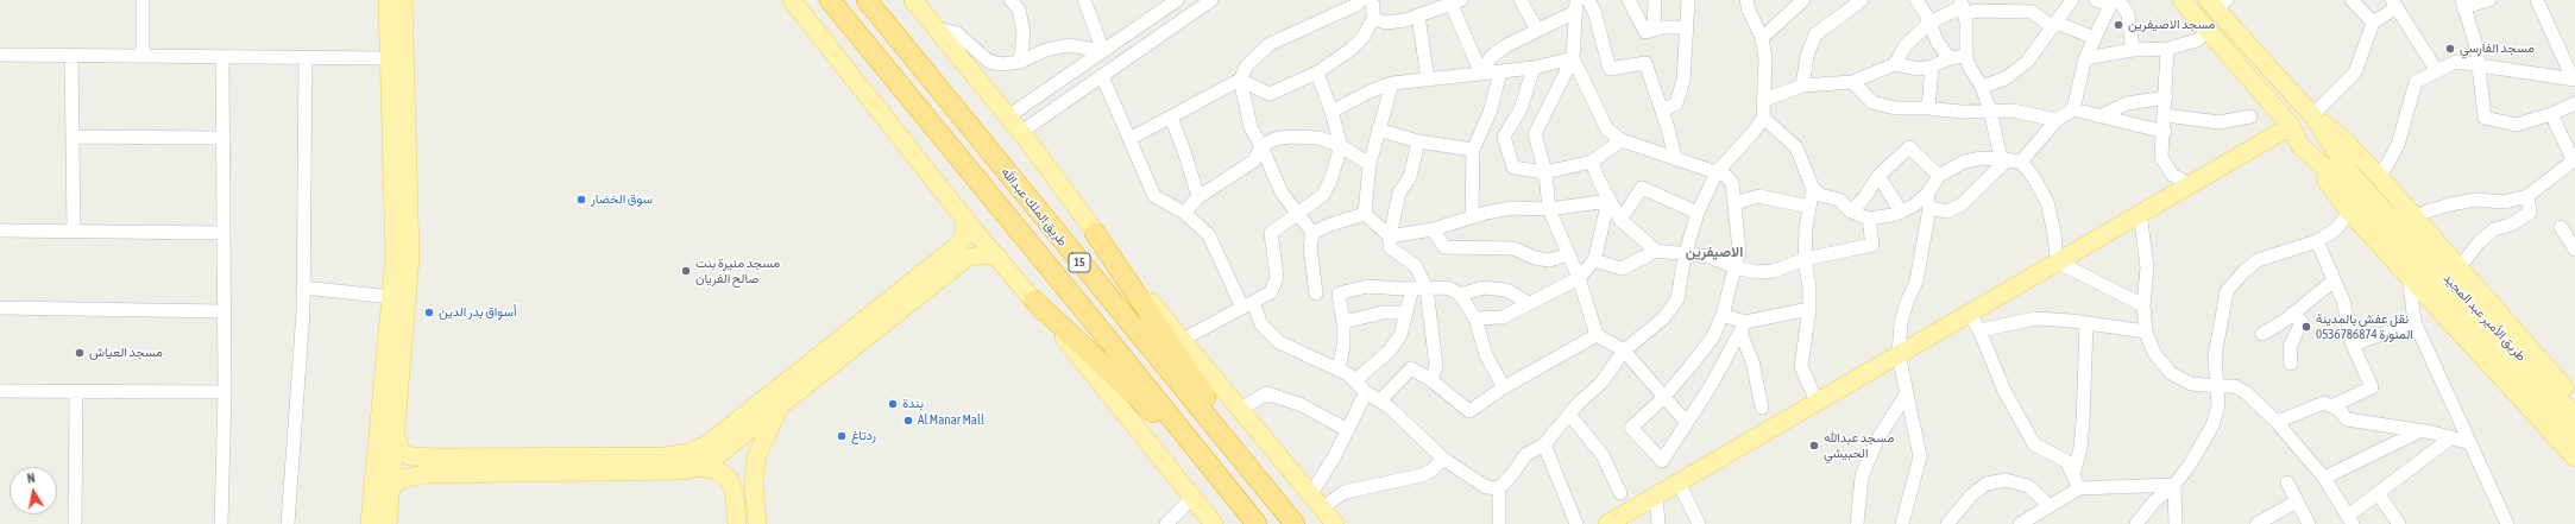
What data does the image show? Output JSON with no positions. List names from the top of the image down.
{
  "streets": {
    "highway": ["طريق الملك عبدالله", "15"],
    "main road": ["طريق الأمير عبد المجيد"]
  },
  "districts": ["الاصيفرين"],
  "places": [
    "مسجد الاصيفرين",
    "مسجد الفارسي",
    "سوق الخضار",
    "مسجد منيرة بنت صالح الفريان",
    "أسواق بدر الدين",
    "نقل عفش بالمدينة المنورة 0536786874",
    "مسجد العياش",
    "بندة",
    "Al Manar Mall",
    "ردتاغ",
    "مسجد عبدالله الحبيشي"
  ],
  "north": "top"
}
